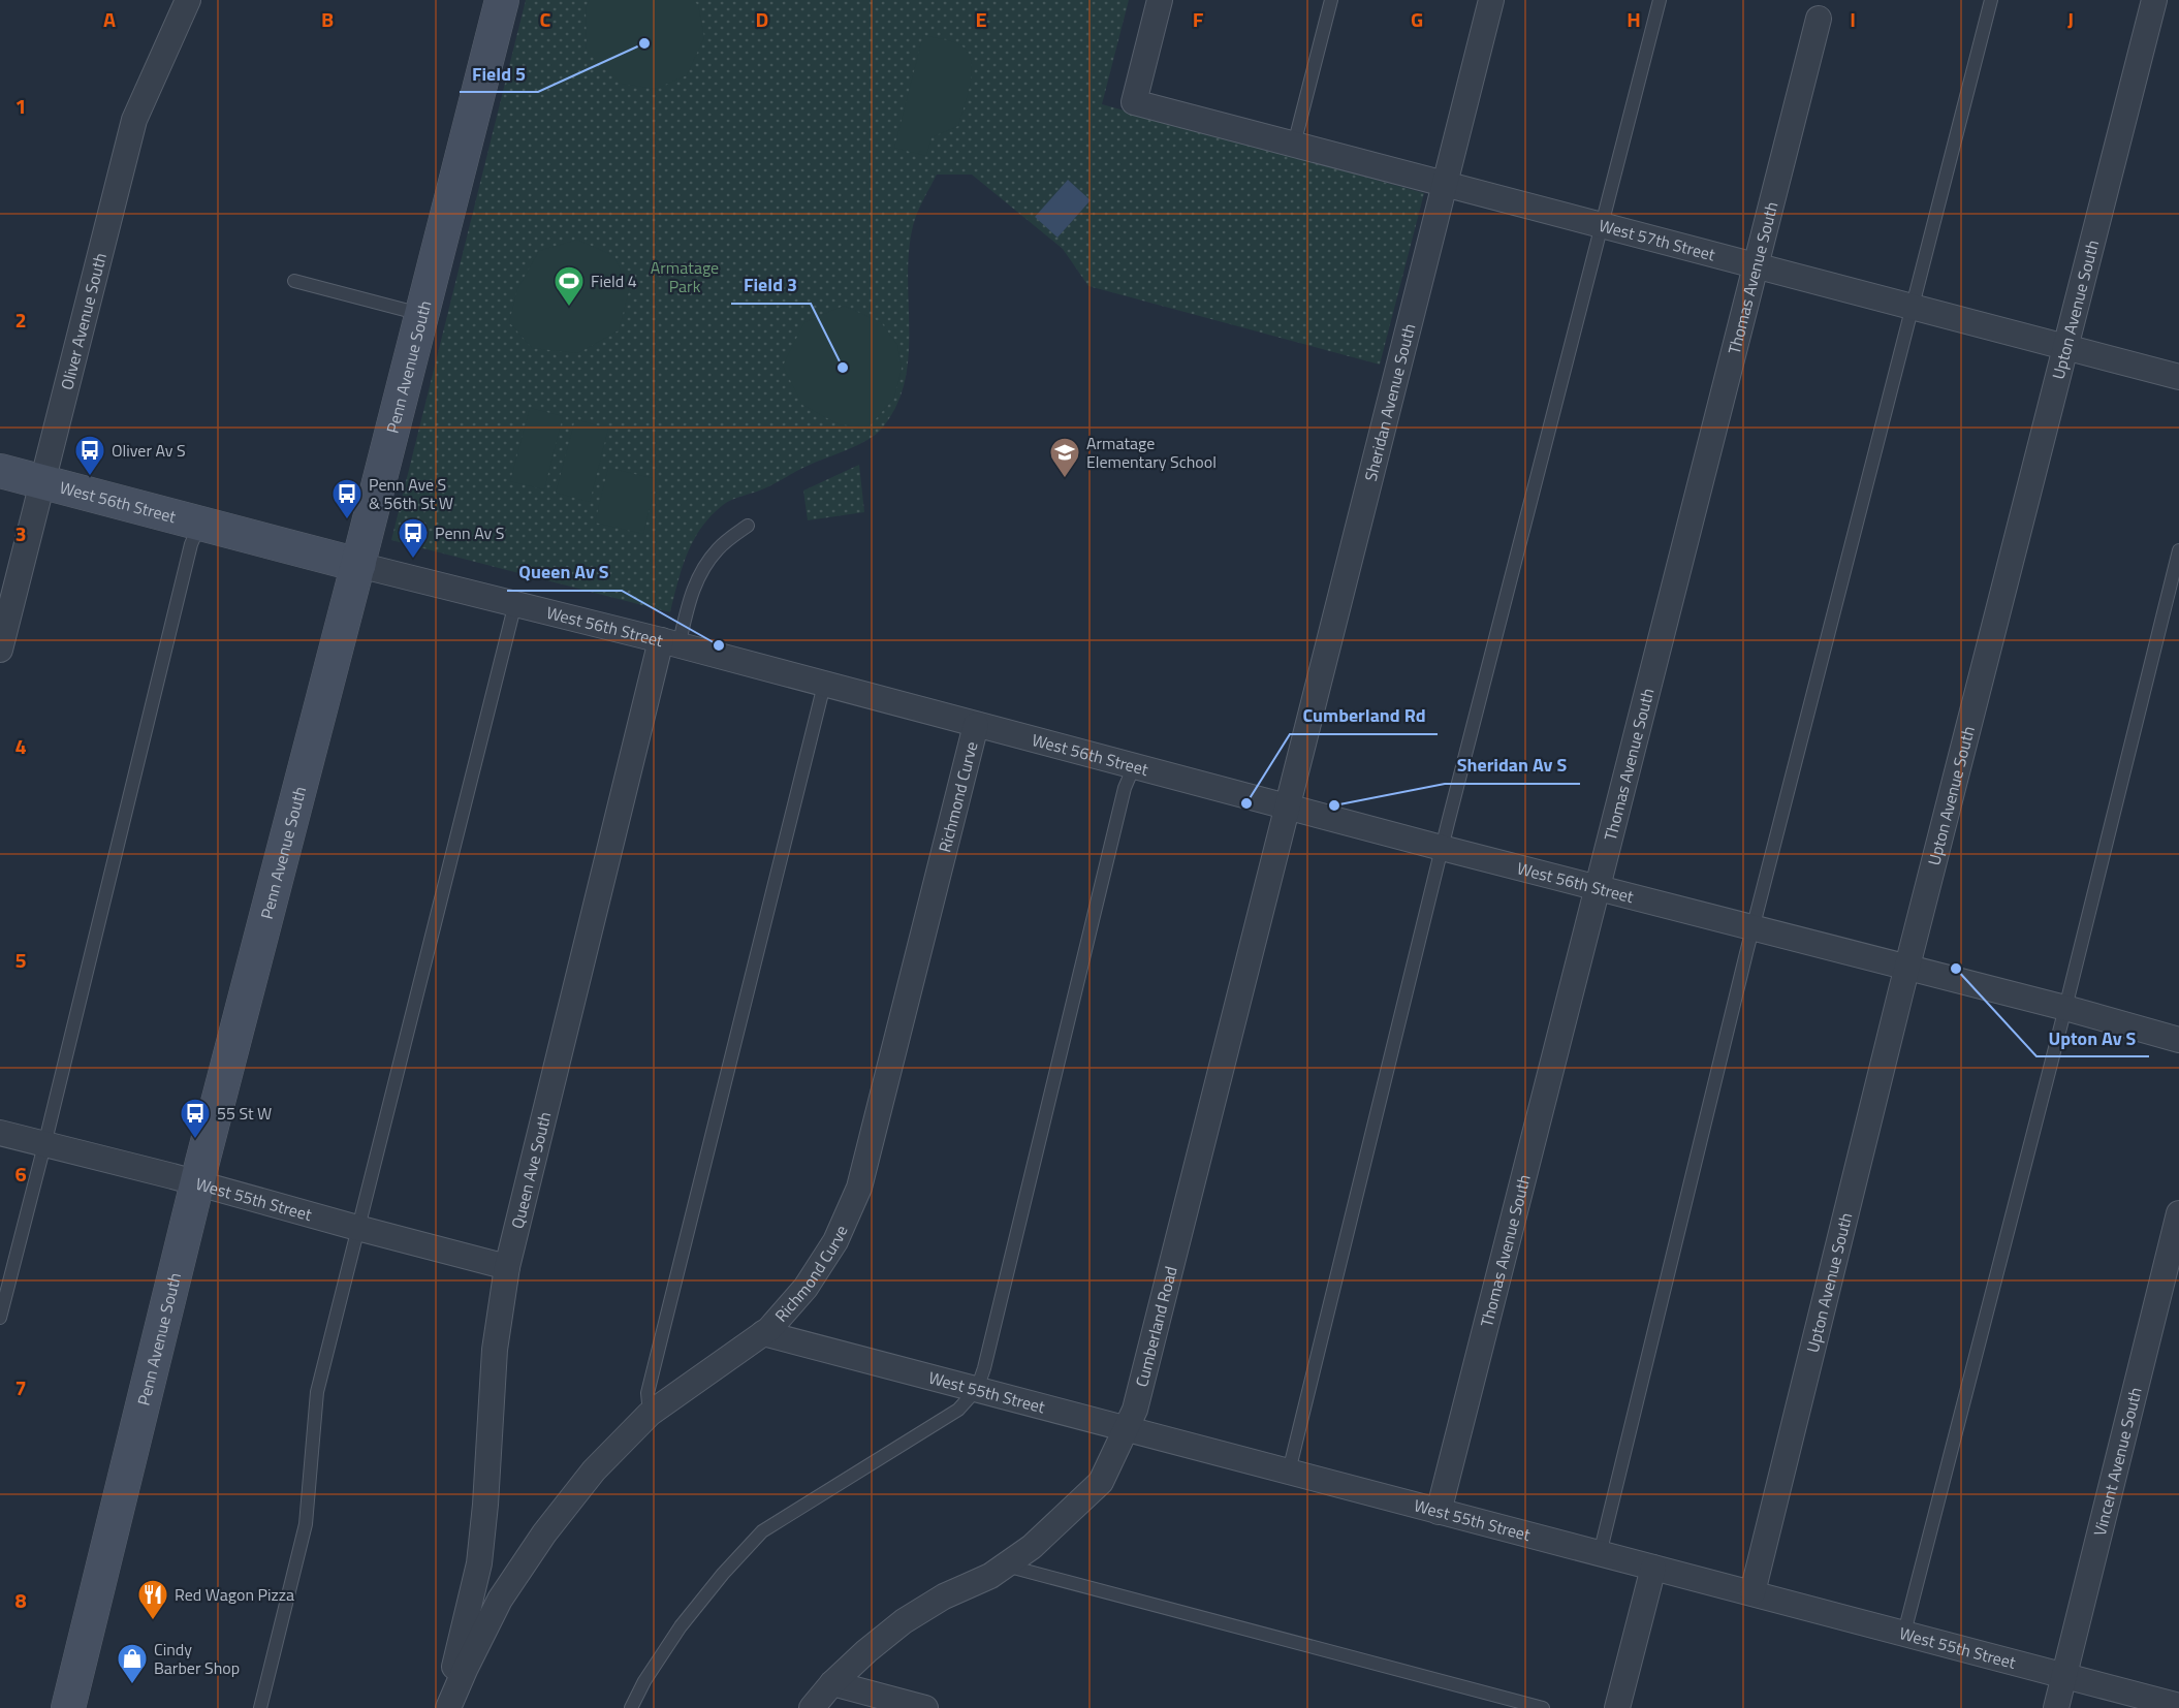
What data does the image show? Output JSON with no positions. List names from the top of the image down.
{
  "streets": {
    "main road": ["Penn Avenue South", "West 56th Street"],
    "street": [
      "West 57th Street",
      "Thomas Avenue South",
      "Upton Avenue South",
      "Oliver Avenue South",
      "Sheridan Avenue South",
      "Richmond Curve",
      "Queen Ave South",
      "West 55th Street",
      "Cumberland Road",
      "Vincent Avenue South"
    ]
  },
  "crossings": [
    ["West 57th Street", "Thomas Avenue South"],
    ["West 57th Street", "Upton Avenue South"],
    ["West 57th Street", "Sheridan Avenue South"],
    ["Thomas Avenue South", "West 56th Street"],
    ["Thomas Avenue South", "West 55th Street"],
    ["Upton Avenue South", "West 56th Street"],
    ["Upton Avenue South", "West 55th Street"],
    ["Oliver Avenue South", "West 56th Street"],
    ["Penn Avenue South", "West 56th Street"],
    ["Penn Avenue South", "West 55th Street"],
    ["Sheridan Avenue South", "West 56th Street"],
    ["Sheridan Avenue South", "Cumberland Road"],
    ["West 56th Street", "Richmond Curve"],
    ["West 56th Street", "Queen Ave South"],
    ["West 56th Street", "Cumberland Road"],
    ["Richmond Curve", "West 55th Street"],
    ["Queen Ave South", "West 55th Street"],
    ["West 55th Street", "Cumberland Road"],
    ["West 55th Street", "Vincent Avenue South"]
  ],
  "parks": ["Armatage Park"],
  "places": {
    "other": [
      "Field 5",
      "Field 3",
      "Queen Av S",
      "Cumberland Rd",
      "Sheridan Av S",
      "Upton Av S"
    ],
    "sports": ["Field 4"],
    "bus stop": [
      "Oliver Av S",
      "Penn Ave S & 56th St W",
      "Penn Av S",
      "55 St W"
    ],
    "school or university": ["Armatage Elementary School"],
    "restaurant": ["Red Wagon Pizza"],
    "shop": ["Cindy Barber Shop"]
  },
  "grid": {
    "columns": [
      "A",
      "B",
      "C",
      "D",
      "E",
      "F",
      "G",
      "H",
      "I",
      "J"
    ],
    "rows": [
      "1",
      "2",
      "3",
      "4",
      "5",
      "6",
      "7",
      "8"
    ]
  }
}
